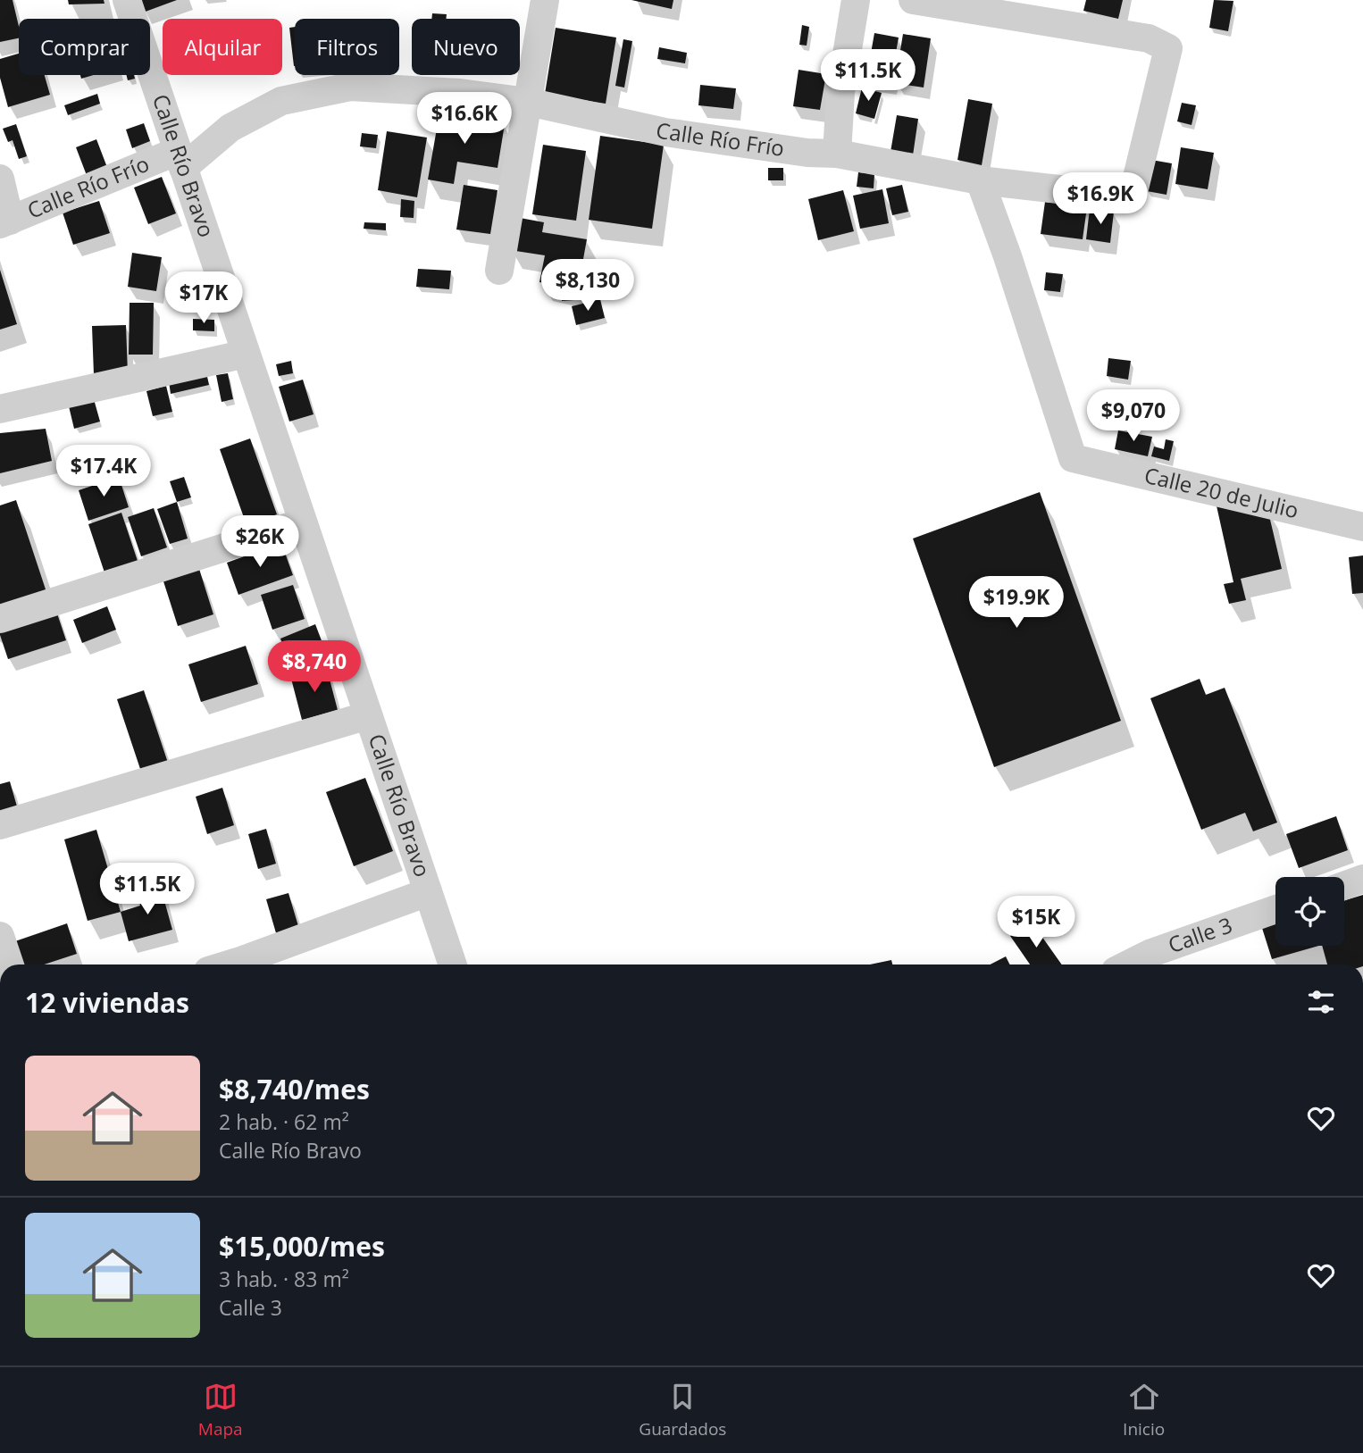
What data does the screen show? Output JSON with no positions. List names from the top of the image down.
{
  "streets": {
    "street": [
      "Calle Río Frío",
      "Calle Río Bravo",
      "Calle 20 de Julio",
      "Calle 3"
    ]
  },
  "crossings": [
    ["Calle Río Frío", "Calle Río Bravo"],
    ["Calle Río Frío", "Calle 20 de Julio"]
  ],
  "page": {
    "chip": [
      "Comprar",
      "Alquilar",
      "Filtros",
      "Nuevo"
    ],
    "price": [
      "$11.5K",
      "$16.6K",
      "$16.9K",
      "$8,130",
      "$17K",
      "$9,070",
      "$17.4K",
      "$26K",
      "$19.9K",
      "$8,740",
      "$11.5K",
      "$15K"
    ],
    "heading": "12 viviendas",
    "list": [
      {
        "name": "$8,740/mes",
        "note": "2 hab. · 62 m² · Calle Río Bravo"
      },
      {
        "name": "$15,000/mes",
        "note": "3 hab. · 83 m² · Calle 3"
      }
    ],
    "tabs": ["Mapa", "Guardados", "Inicio"]
  }
}
